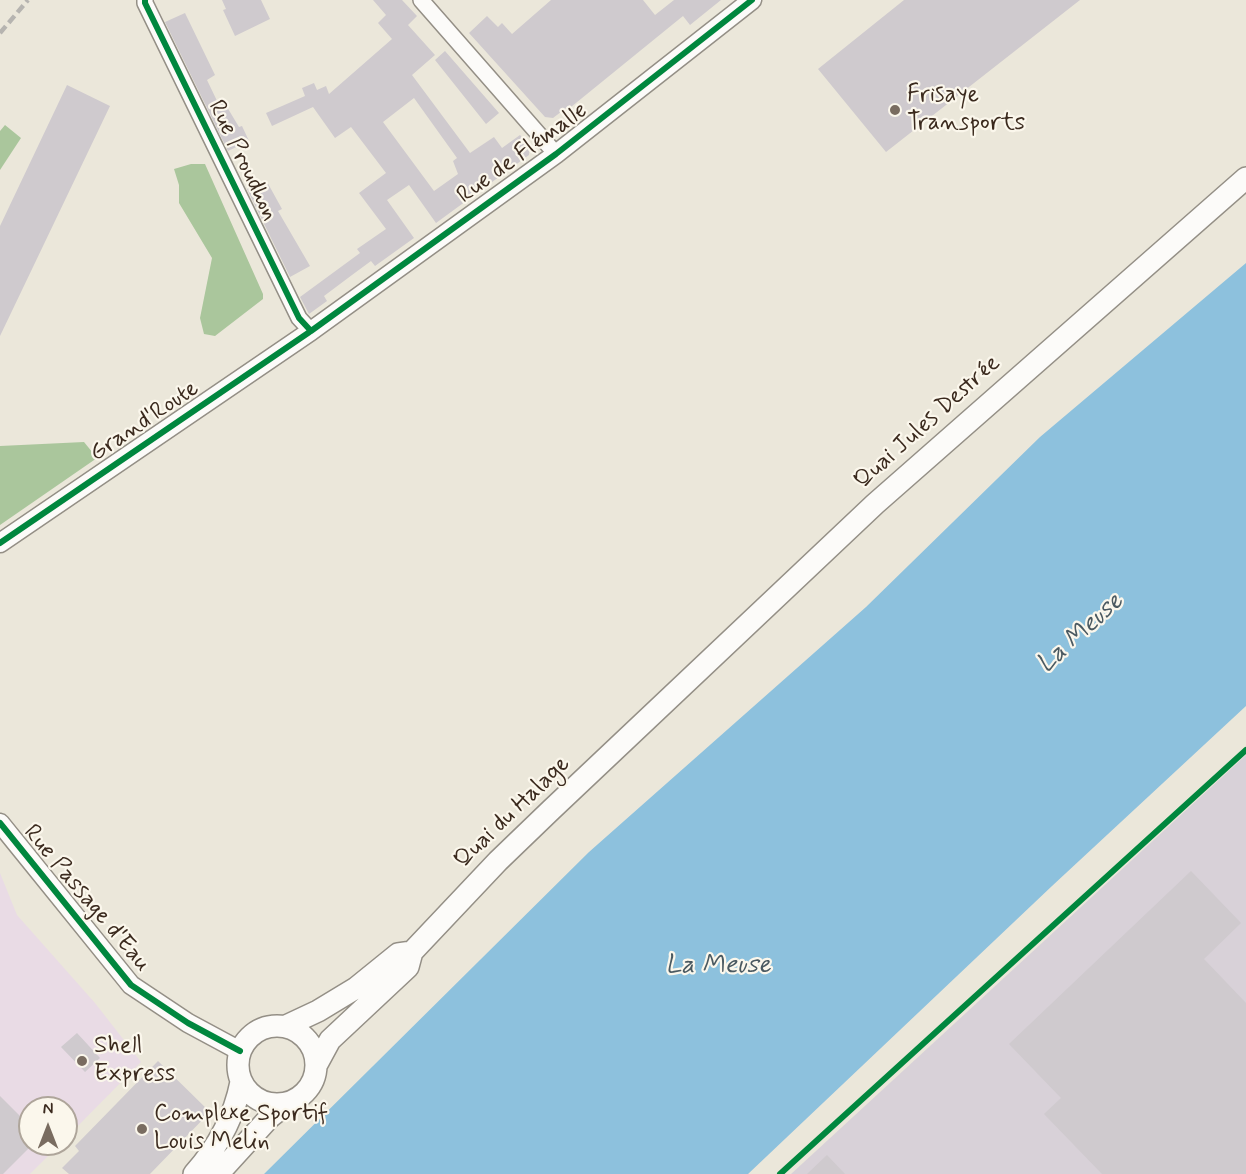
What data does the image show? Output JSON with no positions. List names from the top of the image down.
{
  "streets": {
    "main road": ["Quai Jules Destrée", "Quai du Halage"],
    "street": [
      "Rue de Flémalle",
      "Rue Proudhon",
      "Grand'Route",
      "Rue Passage d'Eau"
    ]
  },
  "crossings": [
    ["Rue de Flémalle", "Rue Proudhon"],
    ["Rue de Flémalle", "Grand'Route"],
    ["Rue Proudhon", "Grand'Route"],
    ["Quai Jules Destrée", "Quai du Halage"],
    ["Quai du Halage", "Rue Passage d'Eau"]
  ],
  "water": ["La Meuse"],
  "places": ["Frisaye Transports", "Shell Express", "Complexe Sportif Louis Melin"],
  "north": "top"
}
